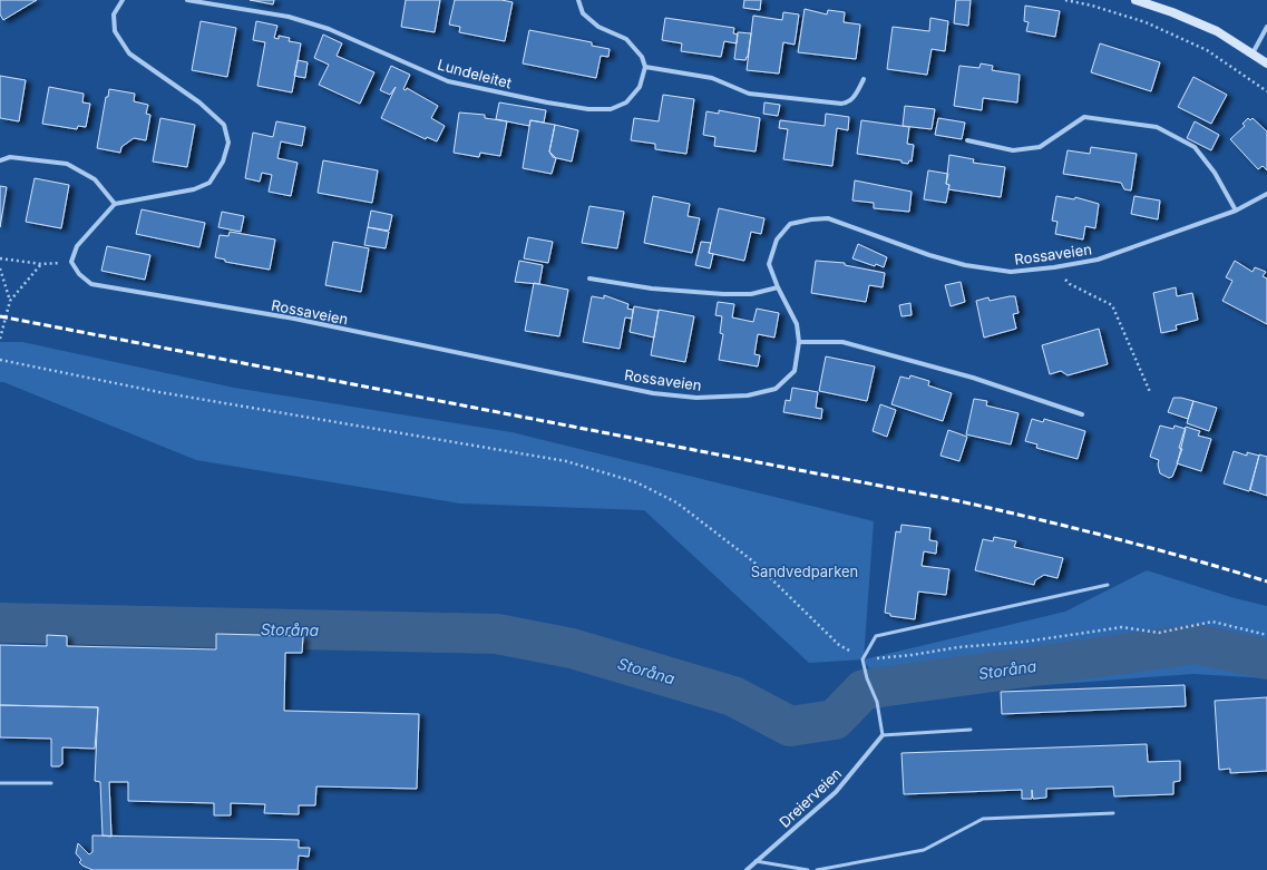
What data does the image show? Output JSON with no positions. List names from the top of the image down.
{
  "streets": {
    "street": ["Lundeleitet", "Rossaveien", "Dreierveien"]
  },
  "water": ["Storåna"],
  "parks": ["Sandvedparken"]
}
